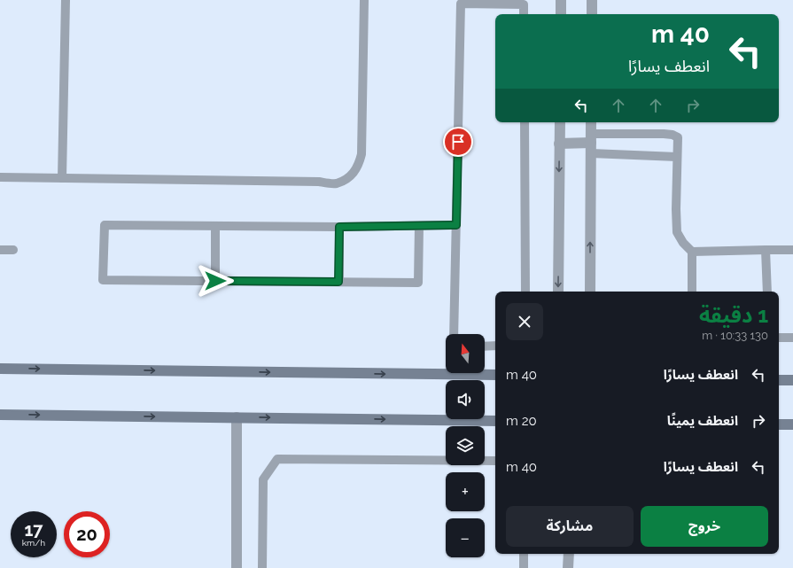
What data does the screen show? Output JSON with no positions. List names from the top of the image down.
{
  "north": "top",
  "page": {
    "turn": ["40 m", "انعطف يسارًا"],
    "heading": ["1 دقيقة", "130 m · 10:33"],
    "map_buttons": ["+", "−"],
    "list": [
      {
        "name": "انعطف يسارًا",
        "value": "40 m"
      },
      {
        "name": "انعطف يمينًا",
        "value": "20 m"
      },
      {
        "name": "انعطف يسارًا",
        "value": "40 m"
      }
    ],
    "buttons": ["خروج", "مشاركة"],
    "speed": "17 km/h",
    "limit": "20"
  }
}
